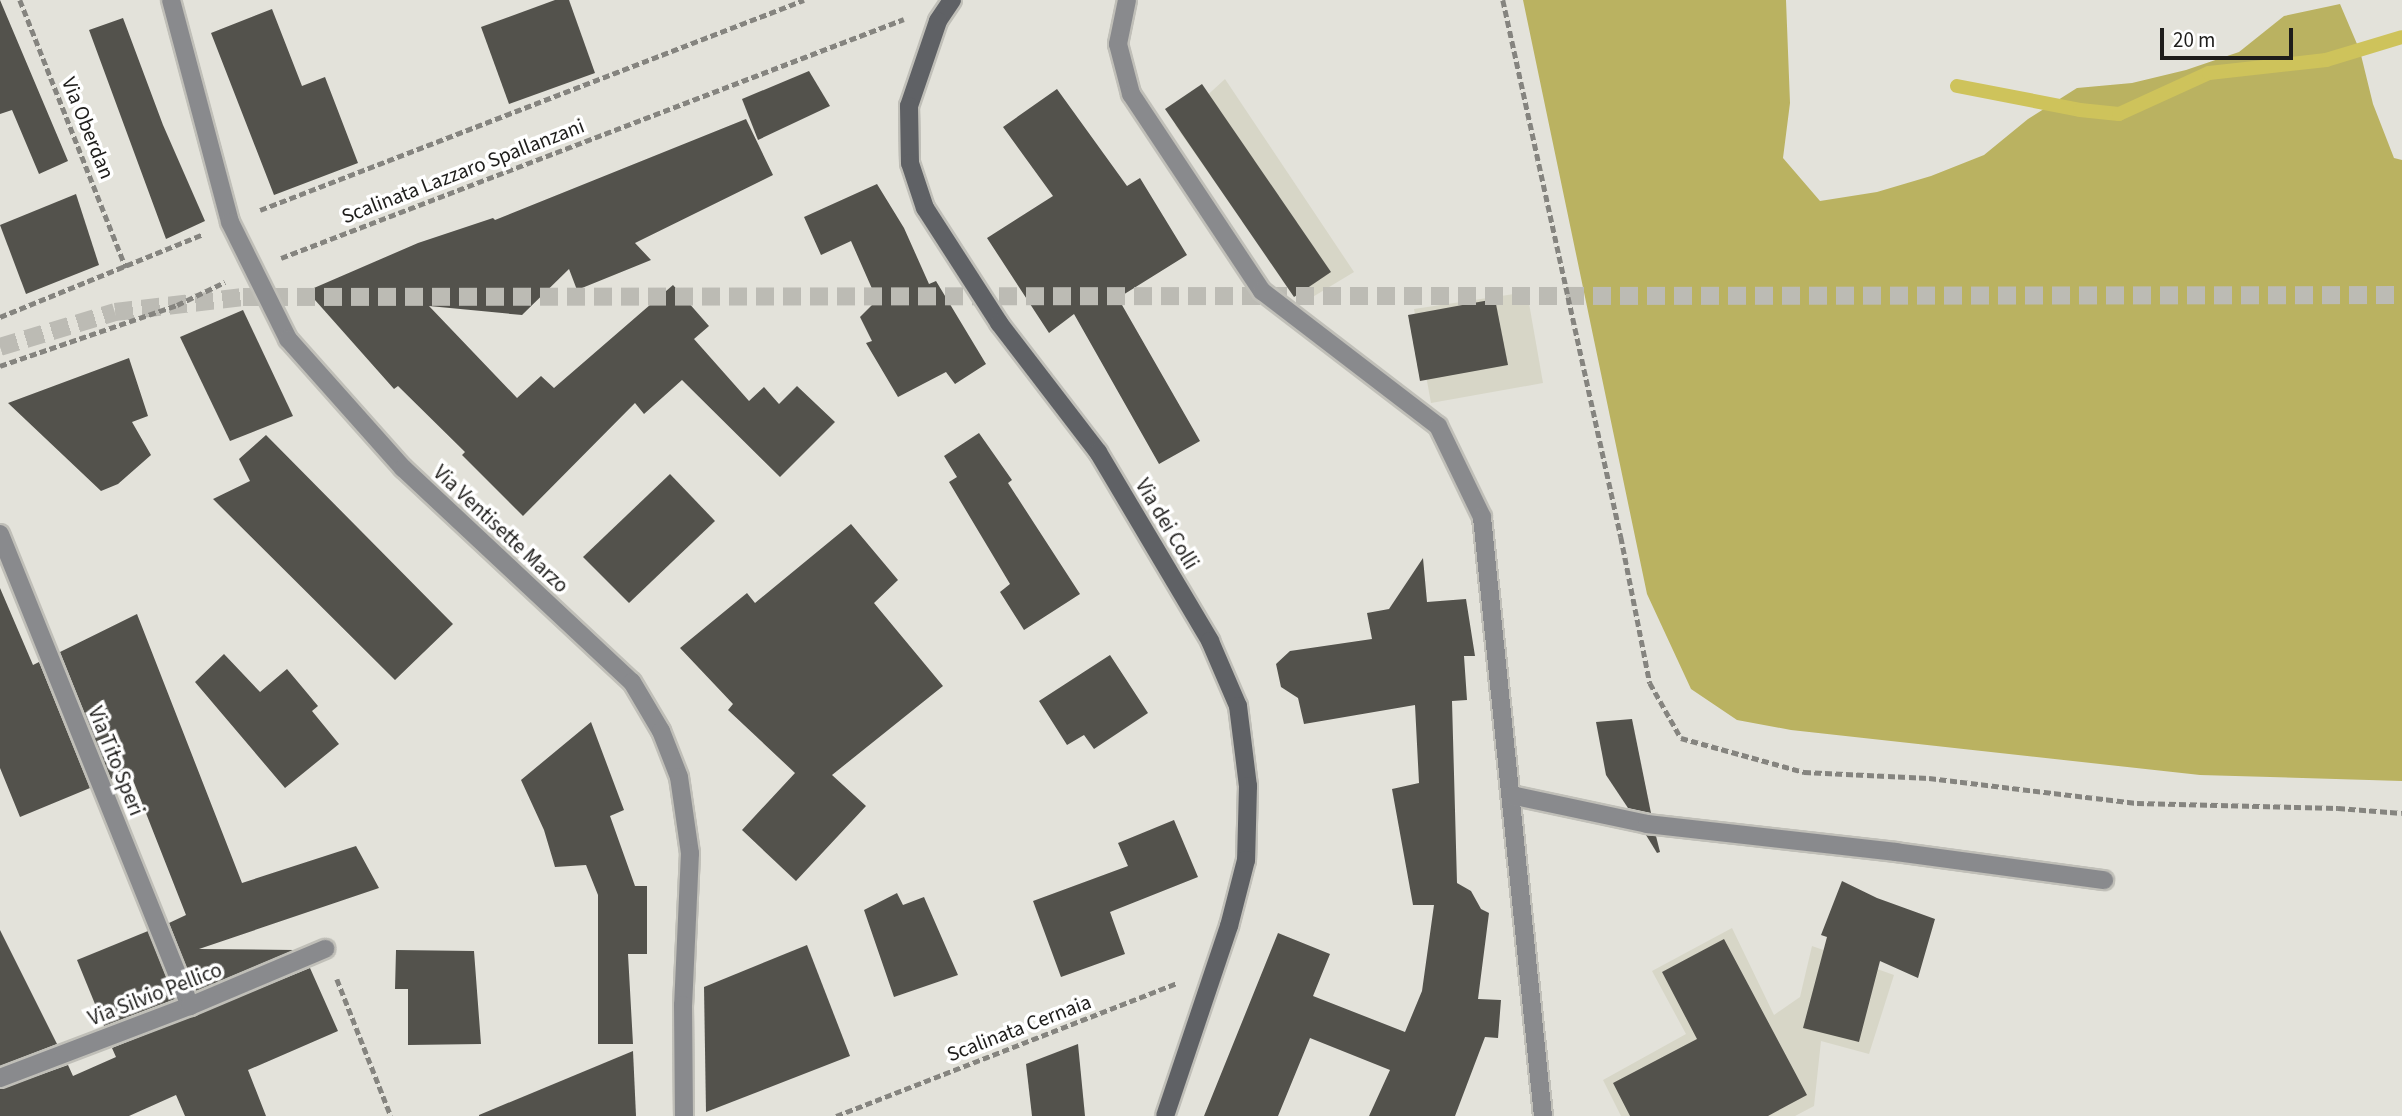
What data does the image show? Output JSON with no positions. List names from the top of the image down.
{
  "streets": {
    "street": [
      "Via dei Colli",
      "Via Ventisette Marzo",
      "Via Tito Speri",
      "Via Silvio Pellico"
    ],
    "path": ["Via Oberdan", "Scalinata Lazzaro Spallanzani", "Scalinata Cernaia"]
  },
  "crossings": [
    ["Via Oberdan", "Scalinata Lazzaro Spallanzani"],
    ["Scalinata Lazzaro Spallanzani", "Via dei Colli"],
    ["Scalinata Lazzaro Spallanzani", "Via Ventisette Marzo"],
    ["Via dei Colli", "Scalinata Cernaia"],
    ["Via Tito Speri", "Via Silvio Pellico"]
  ],
  "scale_bar": "20 m"
}
